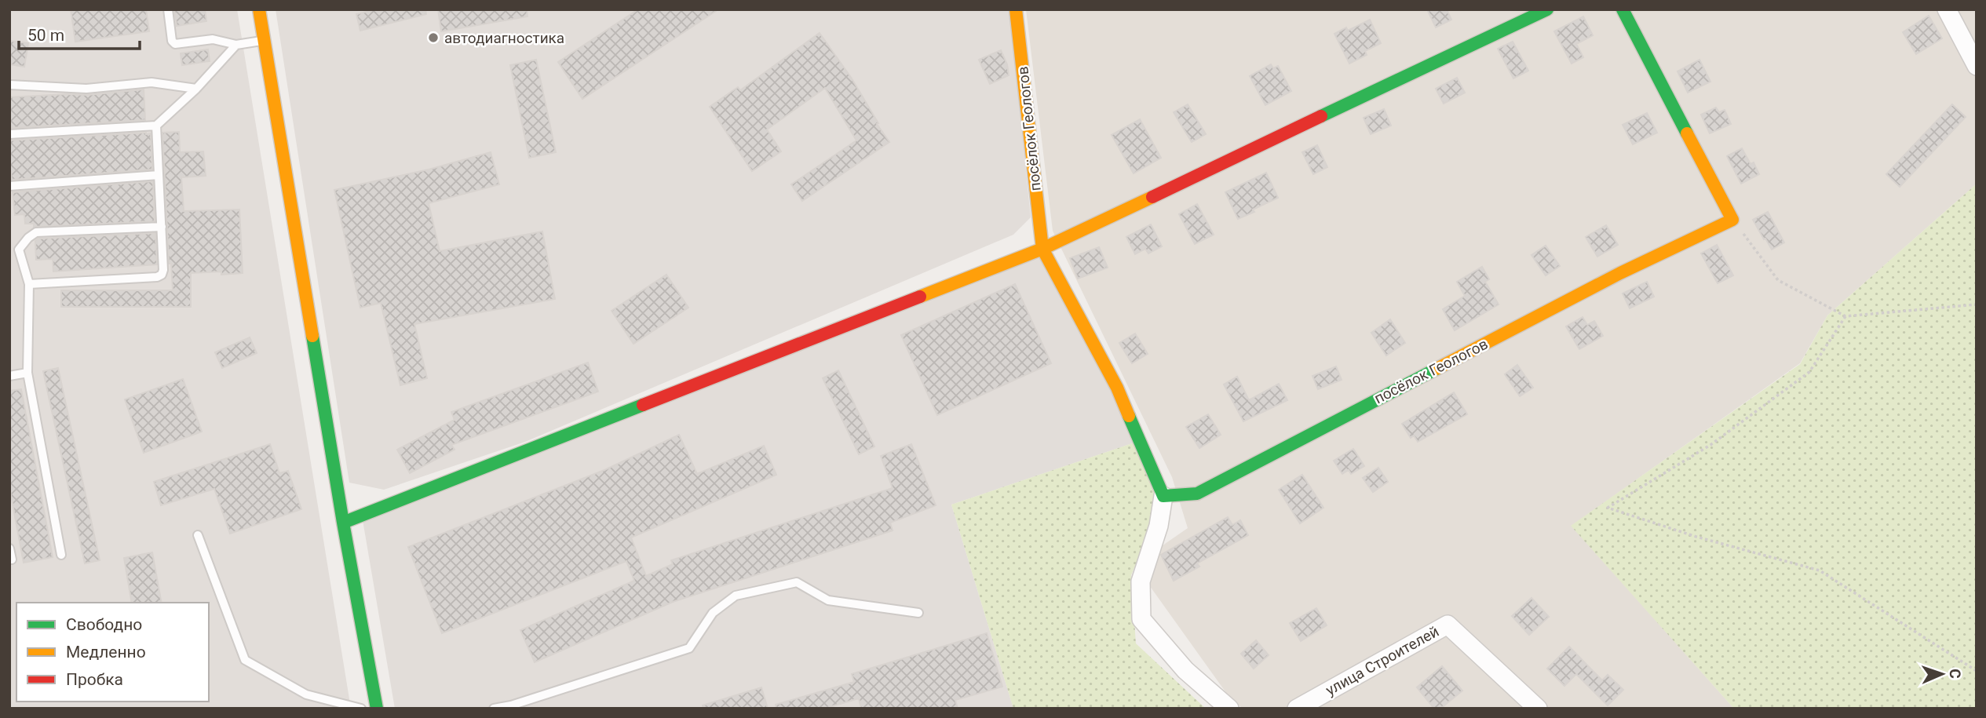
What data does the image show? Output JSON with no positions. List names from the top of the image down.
{
  "streets": {
    "street": ["посёлок Геологов", "улица Строителей"]
  },
  "places": ["автодиагностика"],
  "legend": ["Свободно", "Медленно", "Пробка"],
  "scale_bar": "50 m",
  "north": "right"
}
